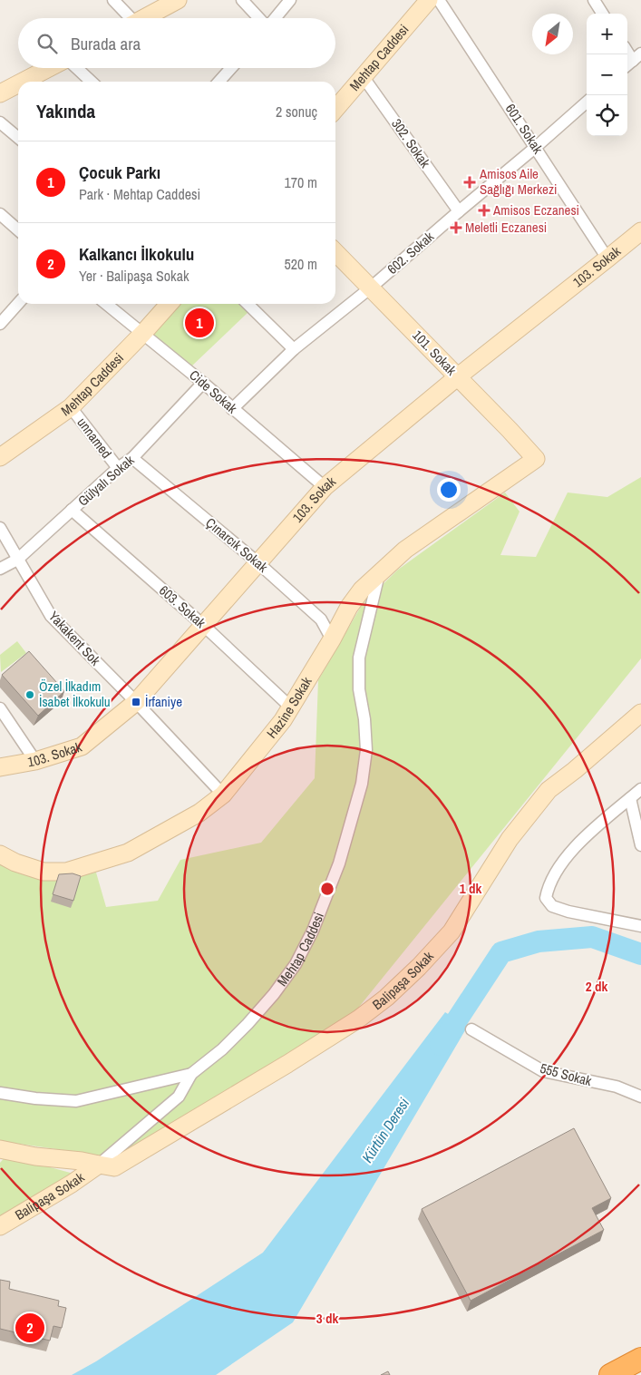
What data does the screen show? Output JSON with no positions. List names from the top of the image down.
{
  "streets": {
    "street": [
      "Mehtap Caddesi",
      "601. Sokak",
      "302. Sokak",
      "602. Sokak",
      "103. Sokak",
      "101. Sokak",
      "Cide Sokak",
      "unnamed",
      "Gülyalı Sokak",
      "Çınarcık Sokak",
      "603. Sokak",
      "Yakakent Sok",
      "Hazine Sokak",
      "Balipaşa Sokak",
      "555 Sokak"
    ]
  },
  "crossings": [
    ["Mehtap Caddesi", "302. Sokak"],
    ["Mehtap Caddesi", "Cide Sokak"],
    ["Mehtap Caddesi", "unnamed"],
    ["Mehtap Caddesi", "Hazine Sokak"],
    ["Mehtap Caddesi", "Balipaşa Sokak"],
    ["601. Sokak", "602. Sokak"],
    ["601. Sokak", "103. Sokak"],
    ["302. Sokak", "602. Sokak"],
    ["602. Sokak", "101. Sokak"],
    ["602. Sokak", "Cide Sokak"],
    ["103. Sokak", "101. Sokak"],
    ["103. Sokak", "Cide Sokak"],
    ["103. Sokak", "Çınarcık Sokak"],
    ["103. Sokak", "603. Sokak"],
    ["103. Sokak", "Yakakent Sok"],
    ["101. Sokak", "Hazine Sokak"],
    ["Cide Sokak", "Gülyalı Sokak"],
    ["unnamed", "Gülyalı Sokak"],
    ["Gülyalı Sokak", "Çınarcık Sokak"],
    ["Gülyalı Sokak", "603. Sokak"],
    ["Gülyalı Sokak", "Yakakent Sok"],
    ["Çınarcık Sokak", "Hazine Sokak"],
    ["603. Sokak", "Hazine Sokak"],
    ["Yakakent Sok", "Hazine Sokak"]
  ],
  "water": ["Kürtün Deresi"],
  "places": {
    "health": ["Amisos Aile Sağlığı Merkezi", "Amisos Eczanesi", "Meletli Eczanesi"],
    "other": ["Özel İlkadım İsabet İlkokulu"],
    "transit": ["İrfaniye"]
  },
  "north": "bottom left",
  "page": {
    "map_buttons": ["+", "−"],
    "search": "Burada ara",
    "heading": ["Yakında", "2 sonuç"],
    "list": [
      {
        "mark": "1",
        "name": "Çocuk Parkı",
        "note": "Park · Mehtap Caddesi",
        "value": "170 m"
      },
      {
        "mark": "2",
        "name": "Kalkancı İlkokulu",
        "note": "Yer · Balipaşa Sokak",
        "value": "520 m"
      }
    ],
    "pins": ["1", "2"]
  },
  "rings": ["1 dk", "2 dk", "3 dk"]
}
